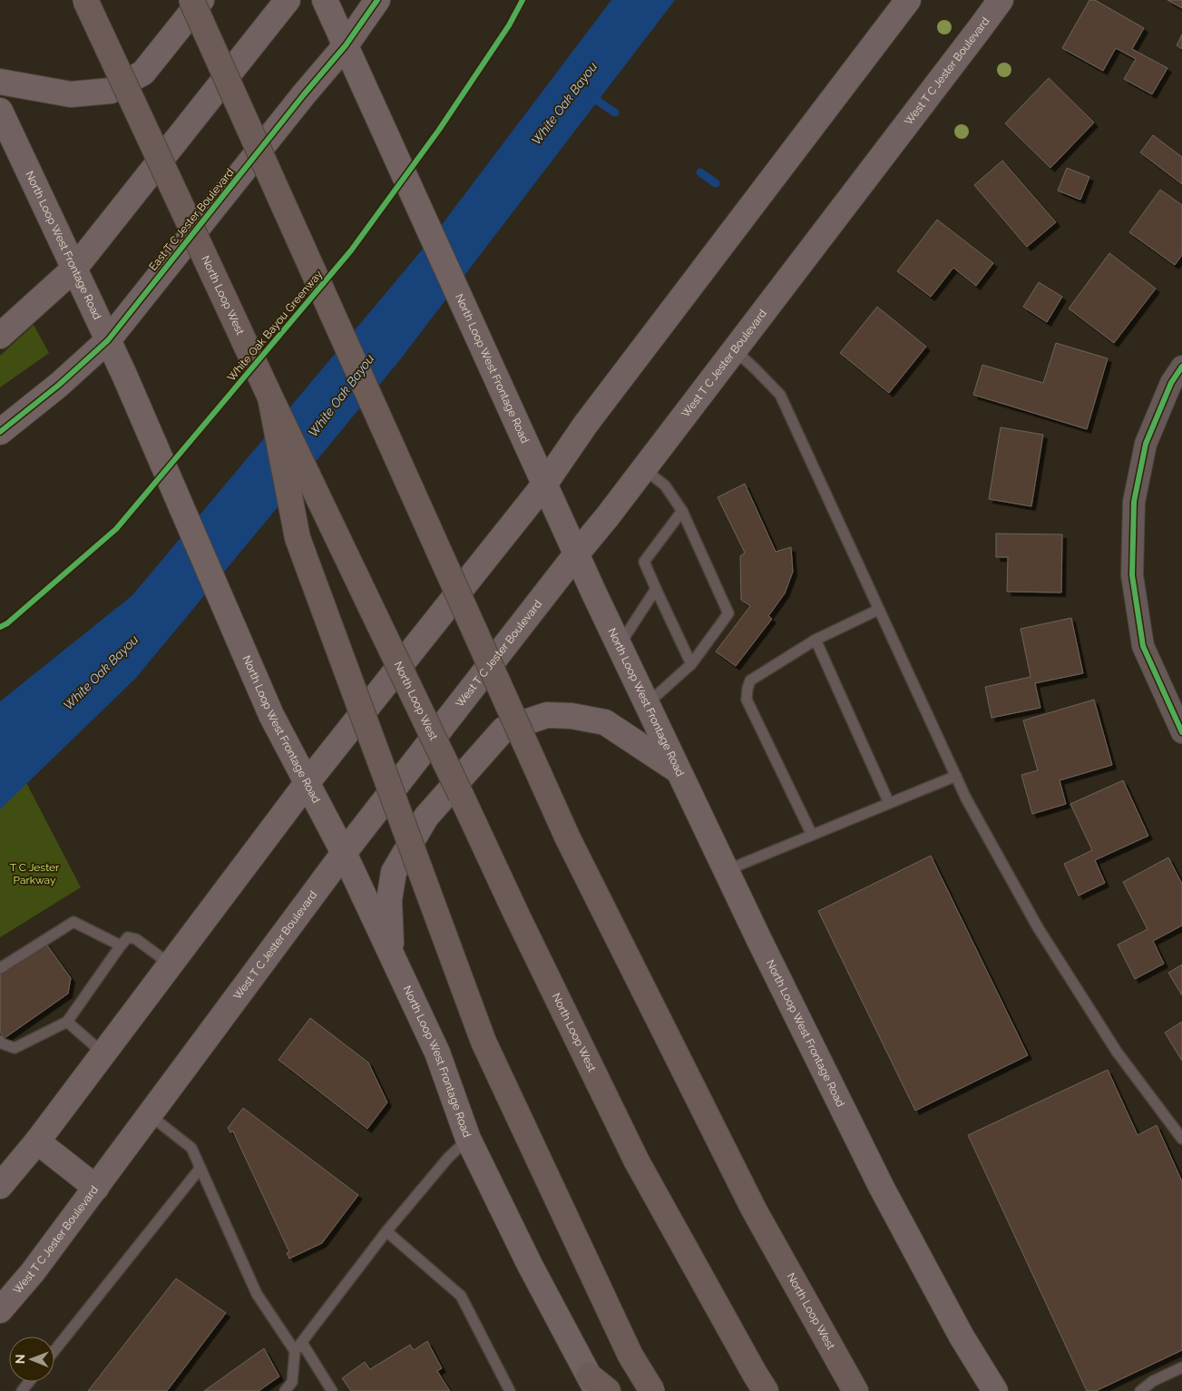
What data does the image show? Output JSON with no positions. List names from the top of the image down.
{
  "streets": {
    "highway": ["North Loop West"],
    "main road": ["West T C Jester Boulevard", "East T C Jester Boulevard", "North Loop West Frontage Road"],
    "cycle path": ["White Oak Bayou Greenway"]
  },
  "crossings": [
    ["West T C Jester Boulevard", "North Loop West Frontage Road"],
    ["East T C Jester Boulevard", "North Loop West Frontage Road"]
  ],
  "water": ["White Oak Bayou"],
  "parks": ["T C Jester Parkway"],
  "north": "left"
}
